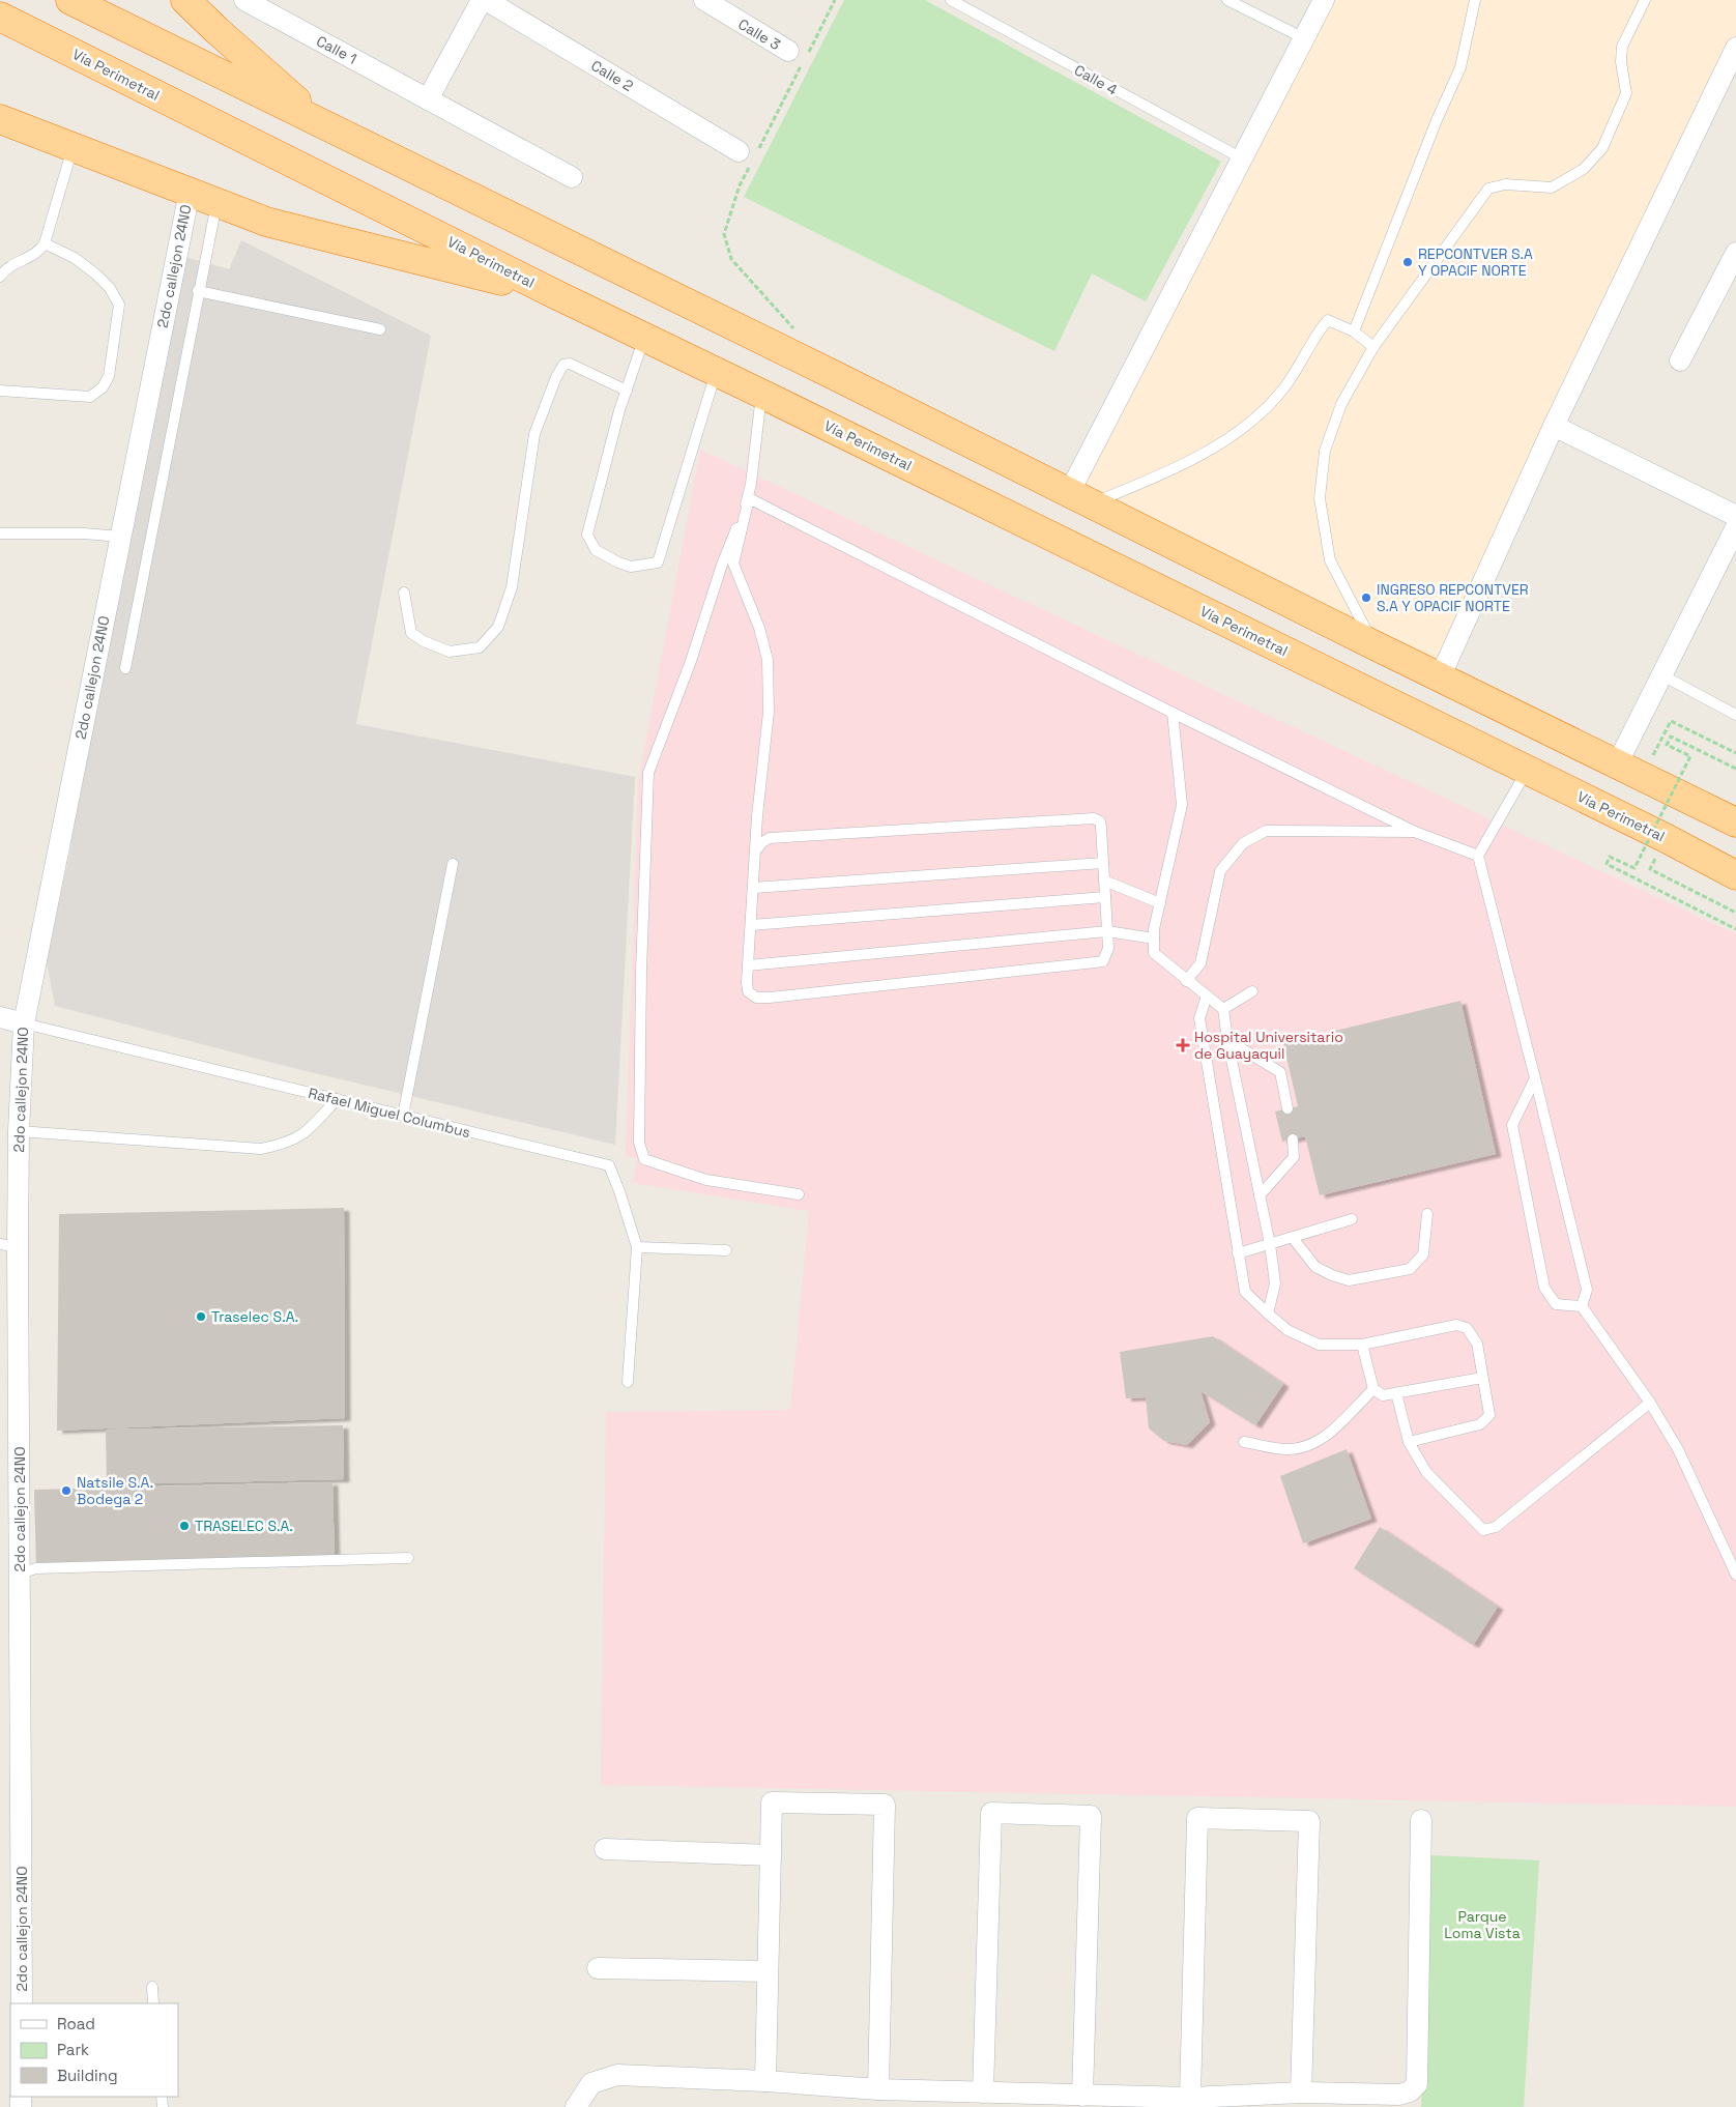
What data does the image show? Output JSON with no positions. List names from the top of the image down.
{
  "streets": {
    "highway": ["Vía Perimetral"],
    "street": [
      "Calle 3",
      "Calle 1",
      "Calle 2",
      "2do callejon 24NO",
      "Rafael Miguel Columbus"
    ],
    "lane": ["Calle 4"]
  },
  "crossings": [
    ["2do callejon 24NO", "Rafael Miguel Columbus"]
  ],
  "parks": ["Parque Loma Vista"],
  "places": {
    "other": [
      "REPCONTVER S.A Y OPACIF NORTE",
      "INGRESO REPCONTVER S.A Y OPACIF NORTE",
      "Traselec S.A.",
      "Natsile S.A. Bodega 2",
      "TRASELEC S.A."
    ],
    "health": ["Hospital Universitario de Guayaquil"]
  },
  "legend": ["Road", "Park", "Building"]
}
